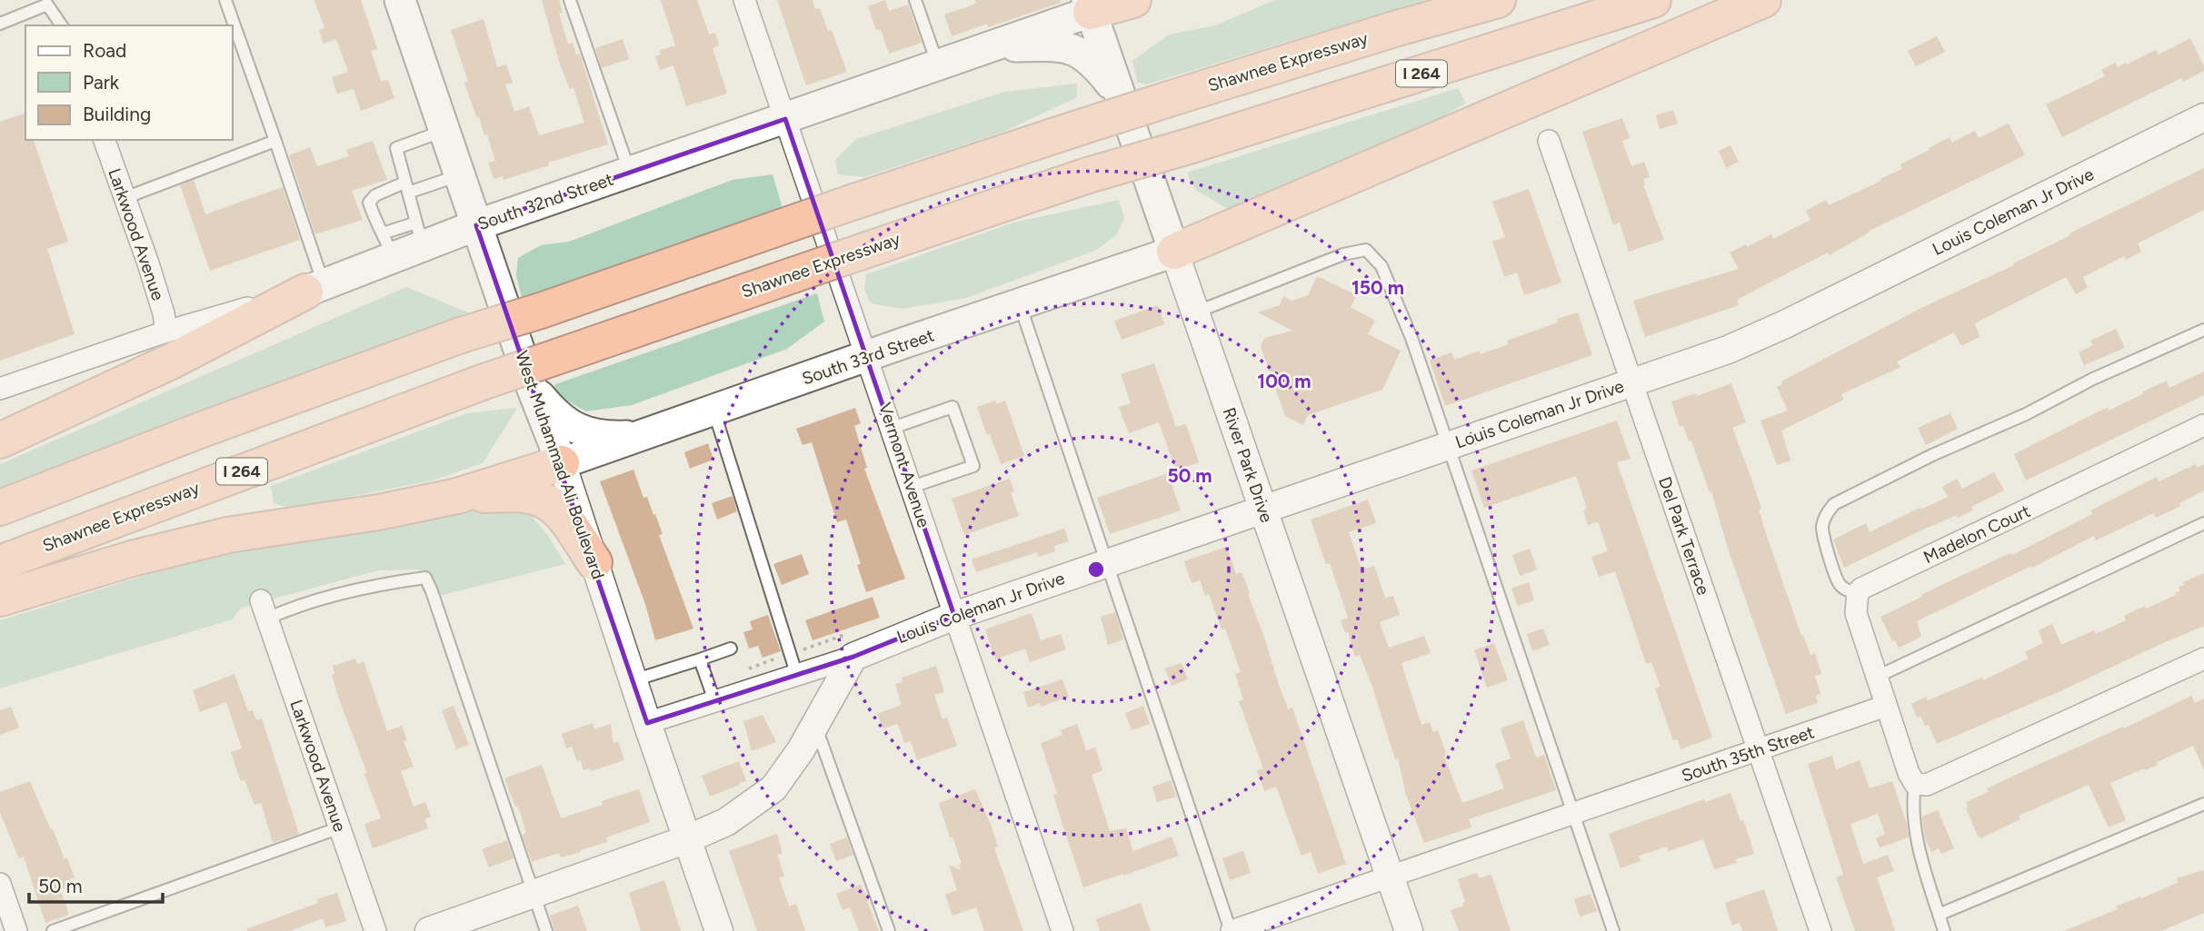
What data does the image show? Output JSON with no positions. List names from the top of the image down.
{
  "streets": {
    "highway": ["Shawnee Expressway", "I 264"],
    "main road": [
      "South 32nd Street",
      "South 33rd Street",
      "West Muhammad Ali Boulevard",
      "River Park Drive"
    ],
    "street": [
      "Louis Coleman Jr Drive",
      "Larkwood Avenue",
      "Vermont Avenue",
      "Madelon Court",
      "Del Park Terrace",
      "South 35th Street"
    ]
  },
  "crossings": [
    ["South 32nd Street", "Larkwood Avenue"],
    ["South 32nd Street", "West Muhammad Ali Boulevard"],
    ["South 32nd Street", "Vermont Avenue"],
    ["South 32nd Street", "River Park Drive"],
    ["Louis Coleman Jr Drive", "West Muhammad Ali Boulevard"],
    ["Louis Coleman Jr Drive", "Vermont Avenue"],
    ["Louis Coleman Jr Drive", "River Park Drive"],
    ["Louis Coleman Jr Drive", "Del Park Terrace"],
    ["South 33rd Street", "West Muhammad Ali Boulevard"],
    ["South 33rd Street", "Vermont Avenue"],
    ["South 33rd Street", "River Park Drive"],
    ["River Park Drive", "South 35th Street"],
    ["Del Park Terrace", "South 35th Street"]
  ],
  "legend": ["Road", "Park", "Building"],
  "scale_bar": "50 m",
  "rings": ["150 m", "100 m", "50 m"]
}
